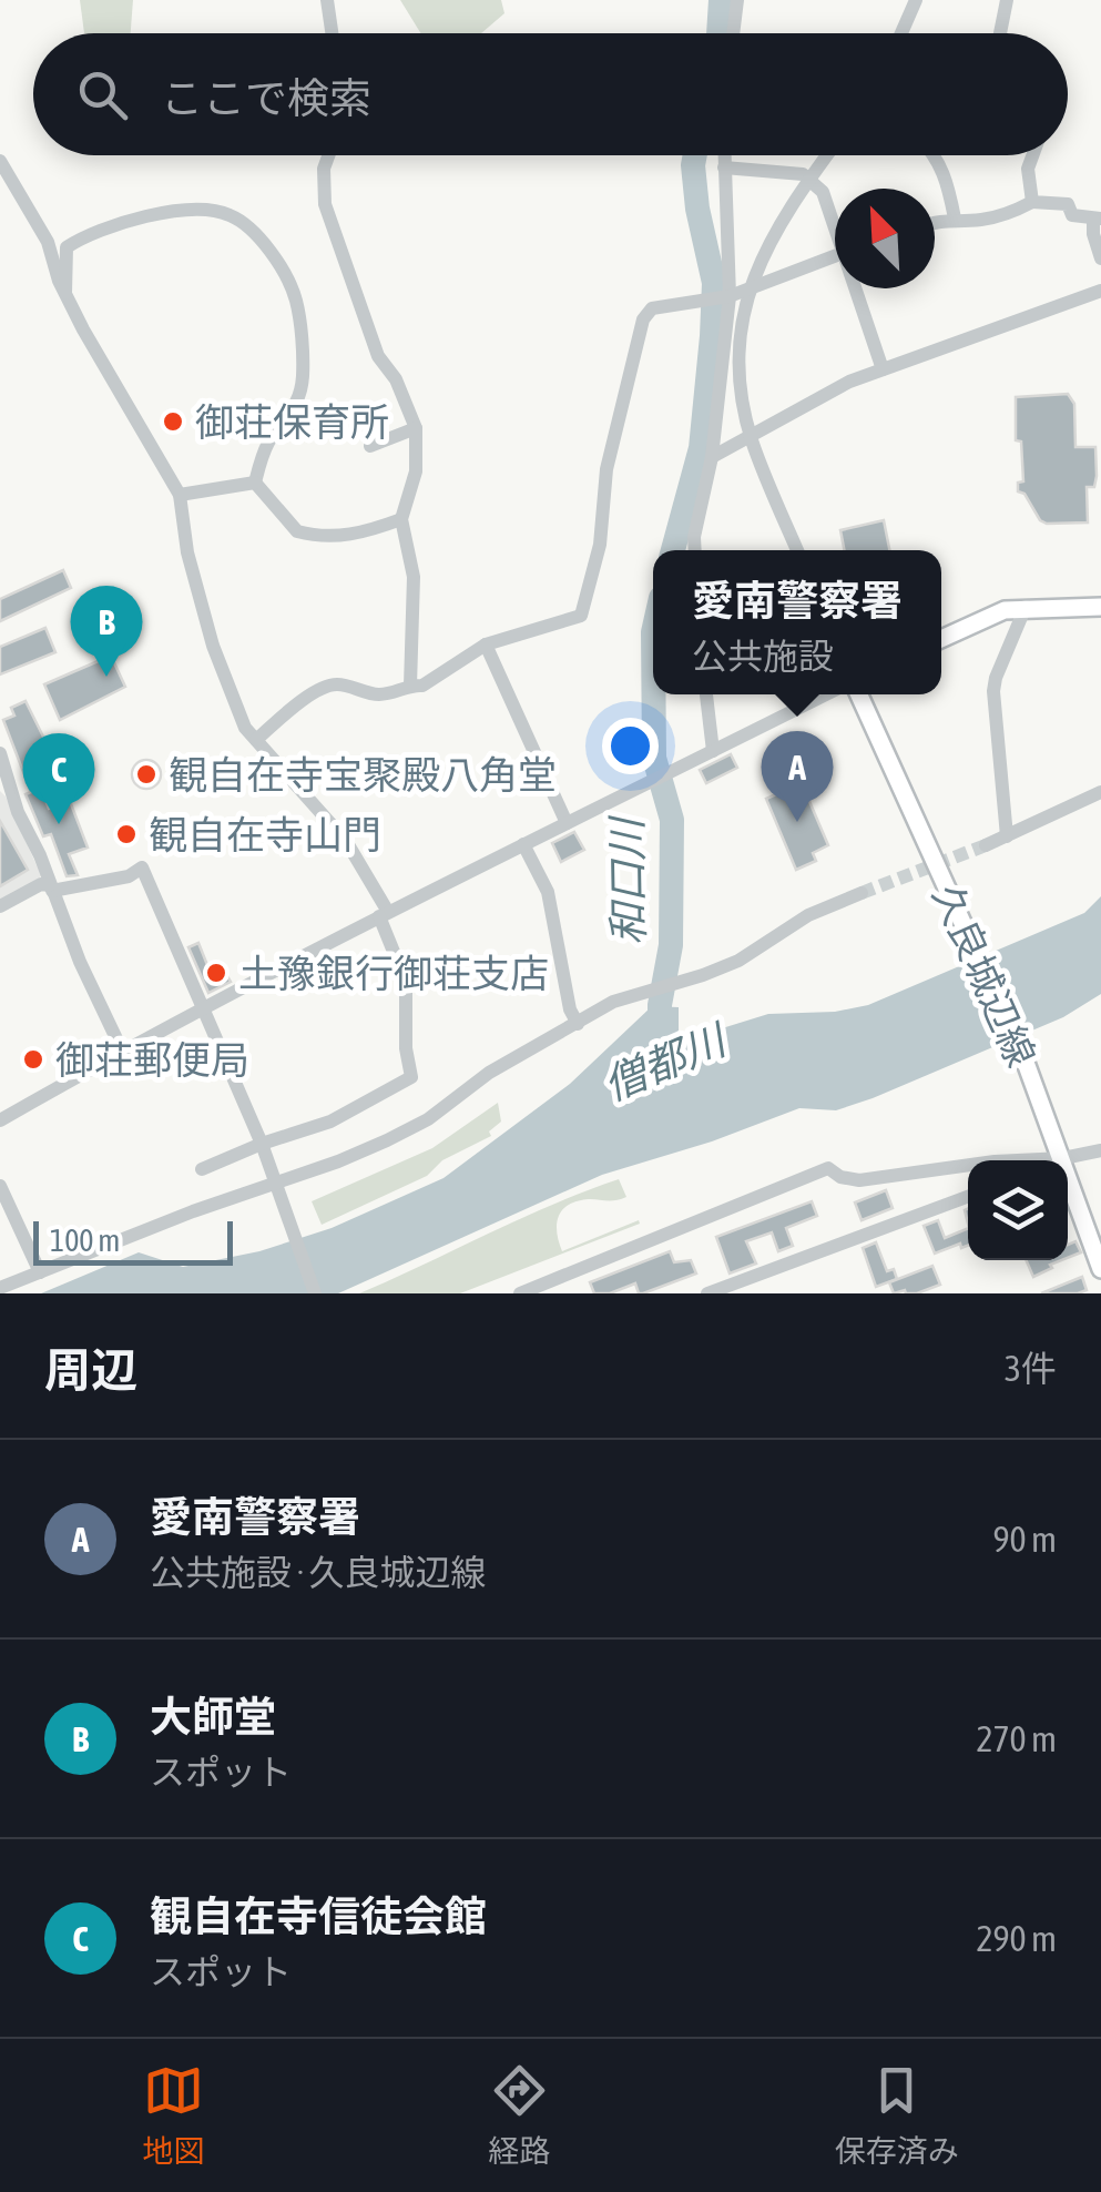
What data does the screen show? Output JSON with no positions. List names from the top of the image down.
{
  "streets": {
    "main road": ["久良城辺線"]
  },
  "water": ["和口川", "僧都川"],
  "places": [
    "御荘保育所",
    "観自在寺宝聚殿八角堂",
    "観自在寺山門",
    "土豫銀行御荘支店",
    "御荘郵便局"
  ],
  "scale_bar": "100 m",
  "north": "top left",
  "page": {
    "search": "ここで検索",
    "popup": ["愛南警察署", "公共施設"],
    "pins": ["B", "A", "C"],
    "scale": "100 m",
    "heading": ["周辺", "3件"],
    "list": [
      {
        "mark": "A",
        "name": "愛南警察署",
        "note": "公共施設 · 久良城辺線",
        "value": "90 m"
      },
      {
        "mark": "B",
        "name": "大師堂",
        "note": "スポット",
        "value": "270 m"
      },
      {
        "mark": "C",
        "name": "観自在寺信徒会館",
        "note": "スポット",
        "value": "290 m"
      }
    ],
    "nav": ["地図", "経路", "保存済み"]
  }
}
